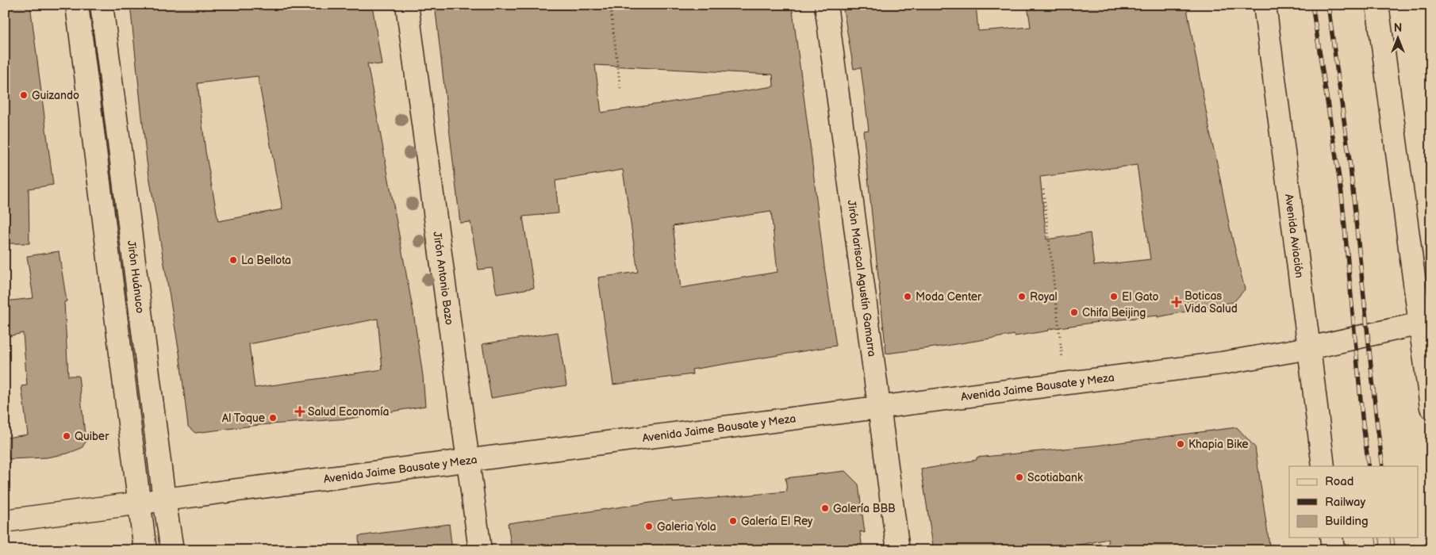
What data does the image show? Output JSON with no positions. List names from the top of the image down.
{
  "streets": {
    "street": [
      "Avenida Aviación",
      "Jirón Huánuco",
      "Jirón Antonio Bazo",
      "Jirón Mariscal Agustín Gamarra",
      "Avenida Jaime Bausate y Meza"
    ]
  },
  "crossings": [
    ["Avenida Aviación", "Avenida Jaime Bausate y Meza"],
    ["Jirón Huánuco", "Avenida Jaime Bausate y Meza"],
    ["Jirón Antonio Bazo", "Avenida Jaime Bausate y Meza"],
    ["Jirón Mariscal Agustín Gamarra", "Avenida Jaime Bausate y Meza"]
  ],
  "places": {
    "other": [
      "Guizando",
      "La Bellota",
      "Moda Center",
      "Royal",
      "El Gato",
      "Chifa Beijing",
      "Al Toque",
      "Quiber",
      "Khapia Bike",
      "Scotiabank",
      "Galería BBB",
      "Galería El Rey",
      "Galeria Yola"
    ],
    "health": ["Boticas Vida Salud", "Salud Economía"]
  },
  "legend": ["Road", "Railway", "Building"],
  "north": "top"
}
